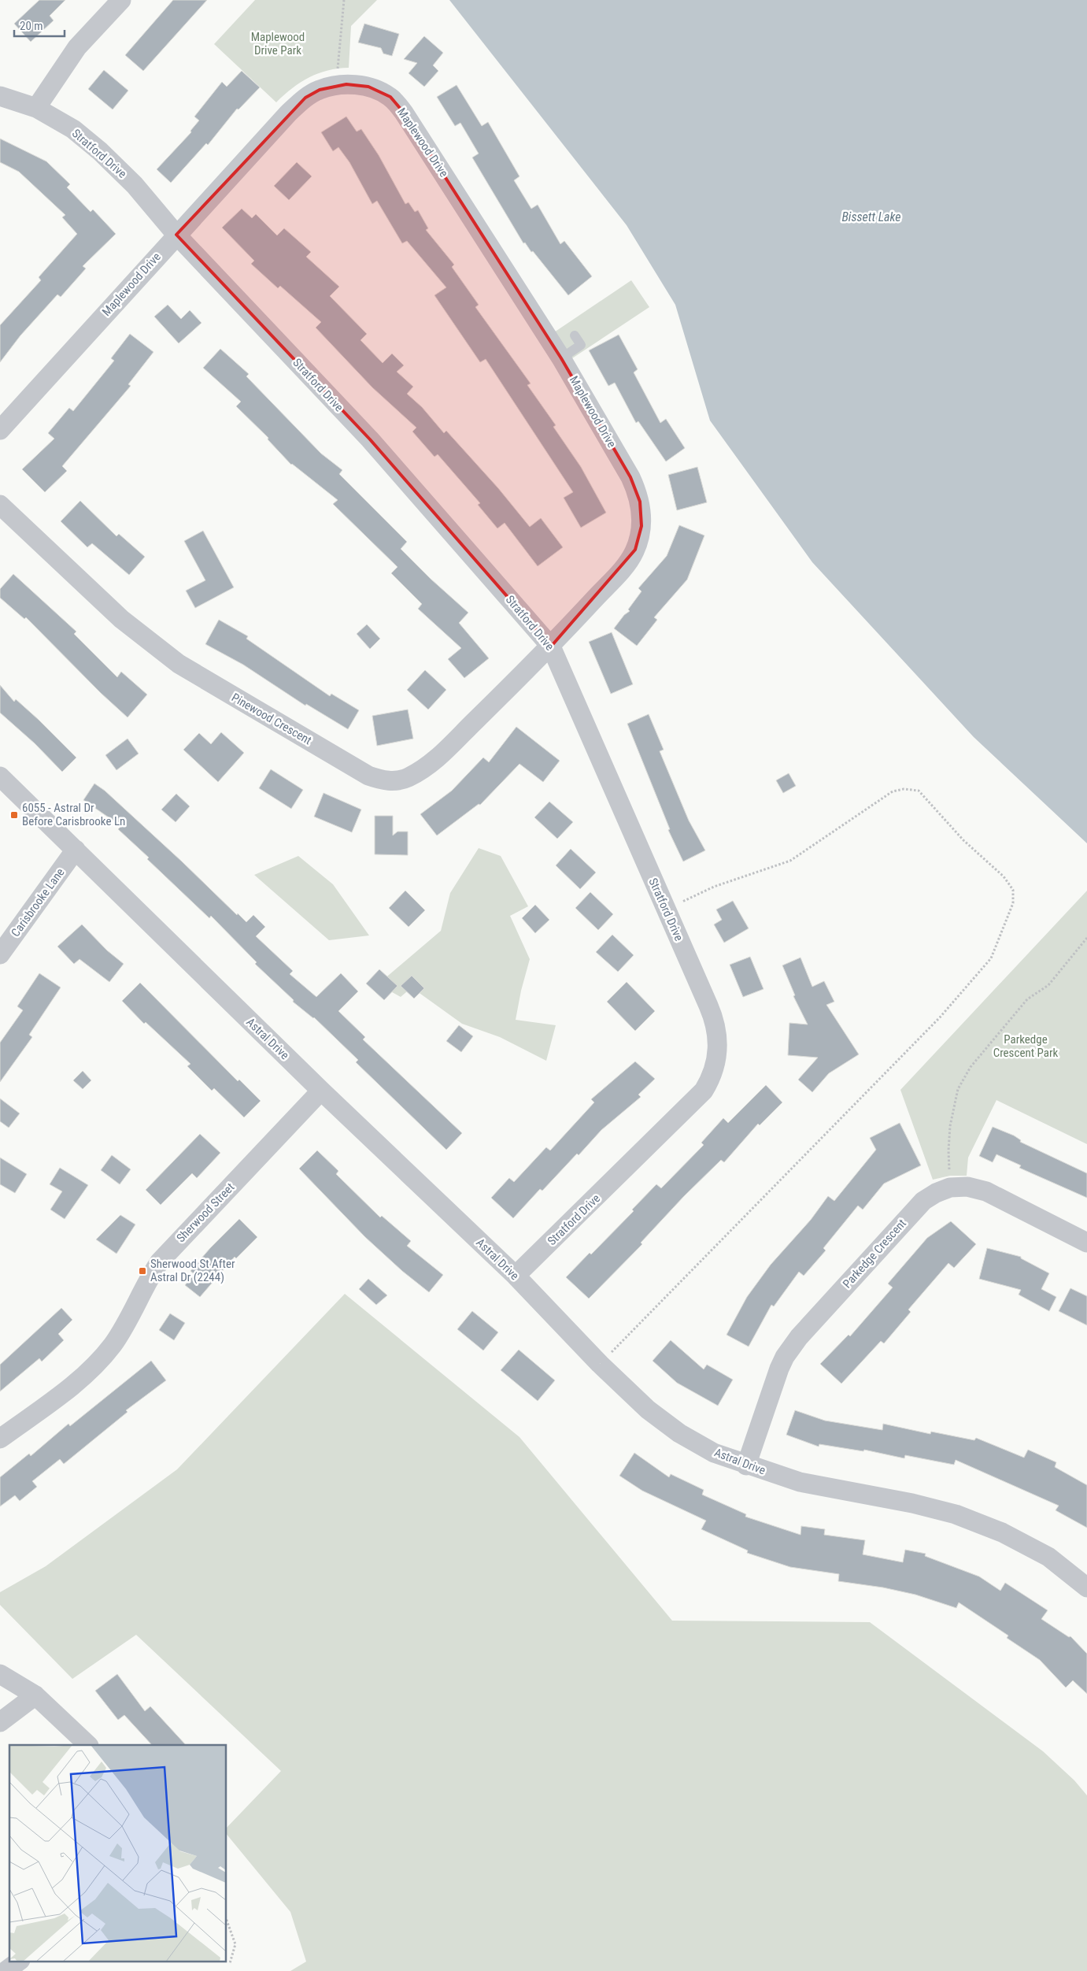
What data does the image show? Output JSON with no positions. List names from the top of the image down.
{
  "streets": {
    "street": [
      "Maplewood Drive",
      "Stratford Drive",
      "Pinewood Crescent",
      "Carisbrooke Lane",
      "Astral Drive",
      "Sherwood Street",
      "Parkedge Crescent"
    ]
  },
  "crossings": [
    ["Maplewood Drive", "Stratford Drive"],
    ["Maplewood Drive", "Pinewood Crescent"],
    ["Stratford Drive", "Pinewood Crescent"],
    ["Stratford Drive", "Astral Drive"],
    ["Carisbrooke Lane", "Astral Drive"],
    ["Astral Drive", "Sherwood Street"],
    ["Astral Drive", "Parkedge Crescent"]
  ],
  "water": ["Bissett Lake"],
  "parks": ["Maplewood Drive Park", "Parkedge Crescent Park"],
  "places": {
    "transit": ["6055 - Astral Dr Before Carisbrooke Ln", "Sherwood St After Astral Dr (2244)"]
  },
  "scale_bar": "20 m"
}
